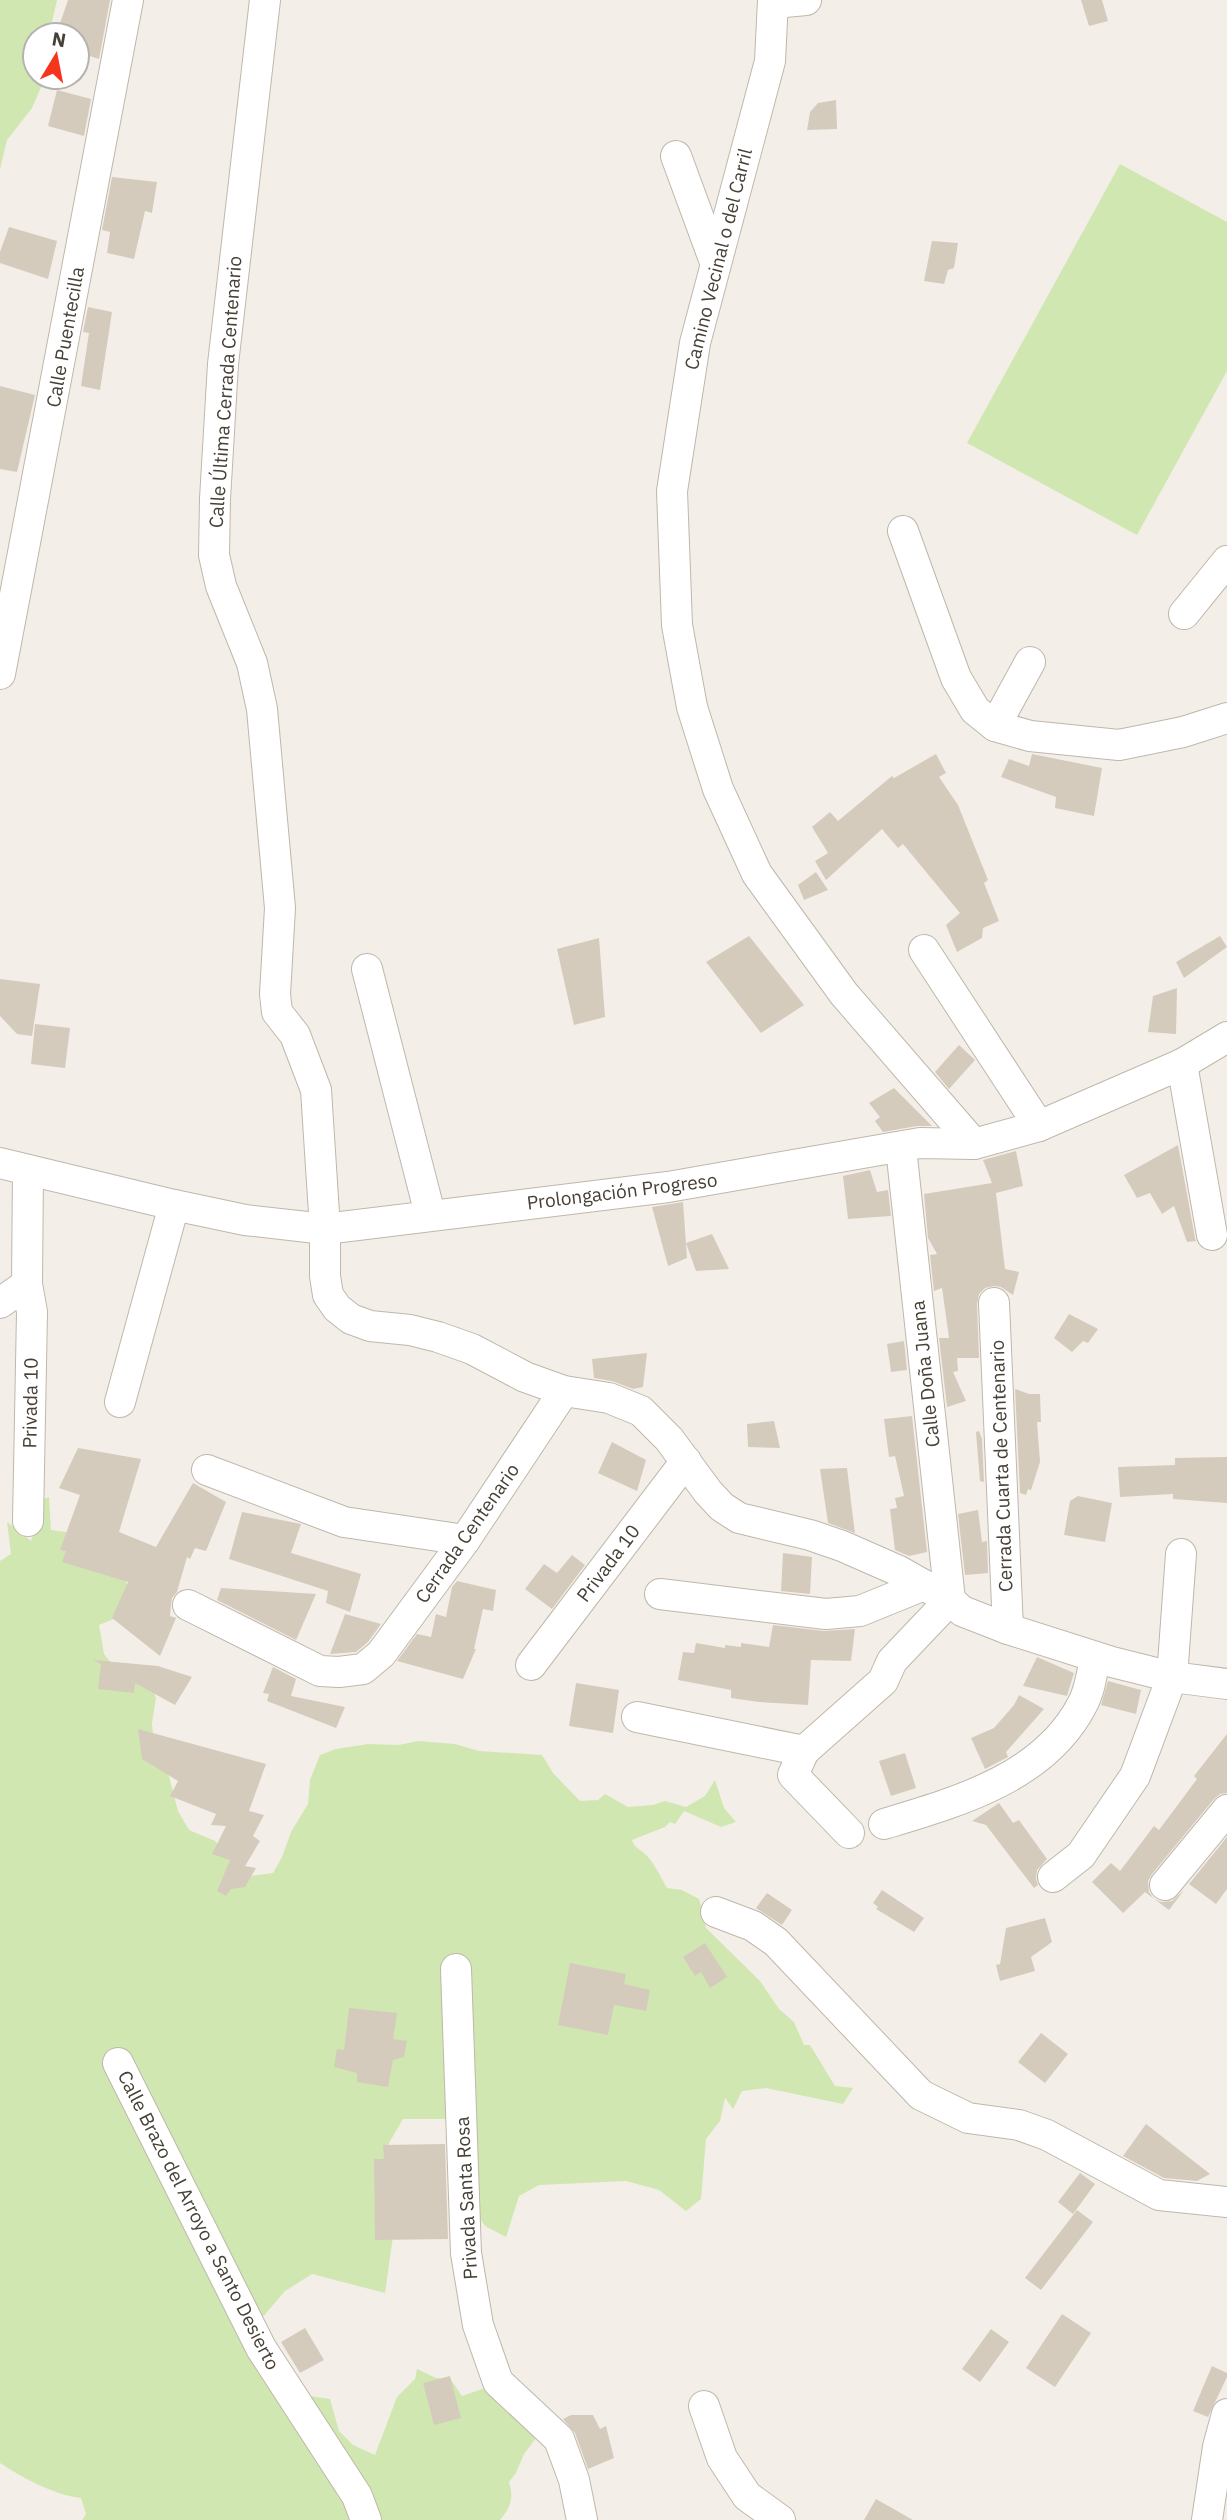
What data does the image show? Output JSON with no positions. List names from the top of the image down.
{
  "streets": {
    "street": [
      "Camino Vecinal o del Carril",
      "Calle Puentecilla",
      "Calle Última Cerrada Centenario",
      "Prolongación Progreso",
      "Calle Doña Juana",
      "Privada 10",
      "Cerrada Cuarta de Centenario",
      "Cerrada Centenario",
      "Privada Santa Rosa",
      "Calle Brazo del Arroyo a Santo Desierto"
    ]
  },
  "crossings": [
    ["Camino Vecinal o del Carril", "Prolongación Progreso"],
    ["Calle Última Cerrada Centenario", "Prolongación Progreso"],
    ["Calle Última Cerrada Centenario", "Calle Doña Juana"],
    ["Calle Última Cerrada Centenario", "Privada 10"],
    ["Calle Última Cerrada Centenario", "Cerrada Cuarta de Centenario"],
    ["Calle Última Cerrada Centenario", "Cerrada Centenario"],
    ["Prolongación Progreso", "Calle Doña Juana"],
    ["Prolongación Progreso", "Privada 10"]
  ],
  "north": "top"
}
